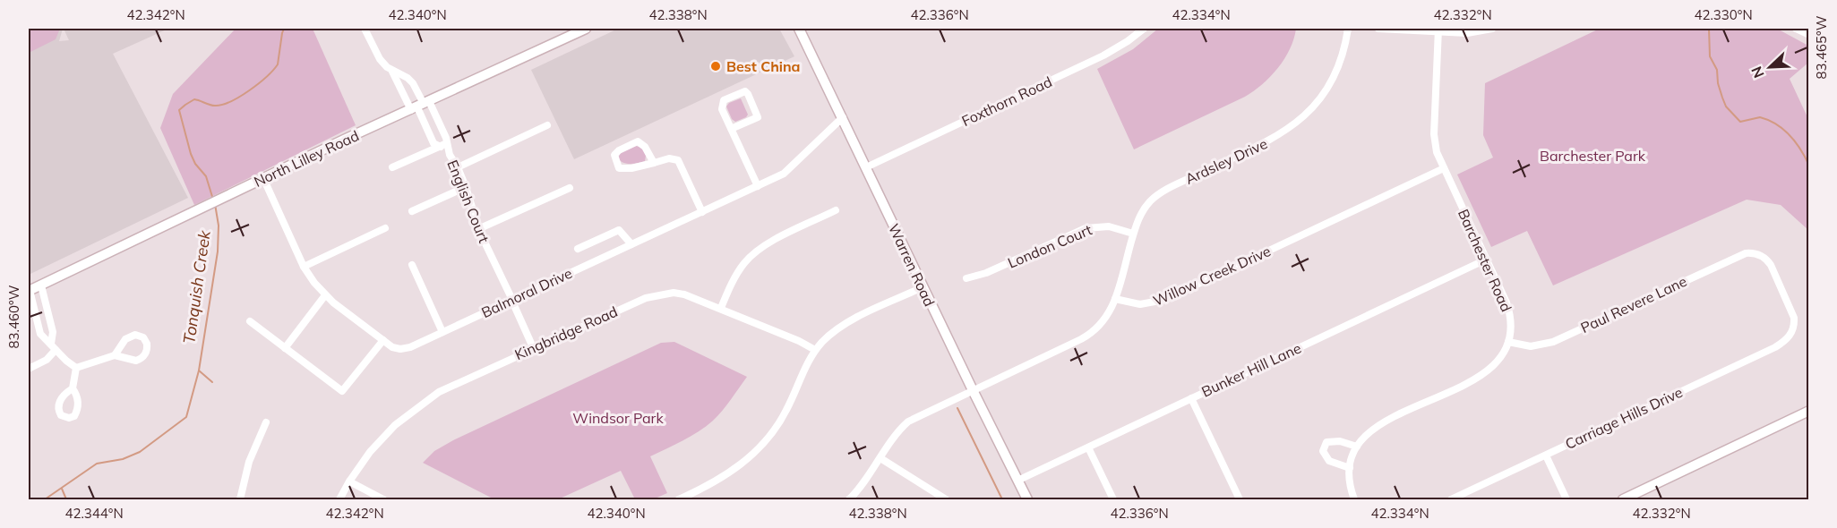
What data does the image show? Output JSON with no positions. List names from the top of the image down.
{
  "streets": {
    "street": [
      "Foxthorn Road",
      "North Lilley Road",
      "Ardsley Drive",
      "English Court",
      "London Court",
      "Barchester Road",
      "Warren Road",
      "Willow Creek Drive",
      "Balmoral Drive",
      "Paul Revere Lane",
      "Kingbridge Road",
      "Bunker Hill Lane",
      "Carriage Hills Drive"
    ]
  },
  "crossings": [
    ["Foxthorn Road", "Warren Road"],
    ["North Lilley Road", "English Court"],
    ["North Lilley Road", "Balmoral Drive"],
    ["Ardsley Drive", "London Court"],
    ["Ardsley Drive", "Willow Creek Drive"],
    ["English Court", "Balmoral Drive"],
    ["English Court", "Kingbridge Road"],
    ["Barchester Road", "Willow Creek Drive"],
    ["Barchester Road", "Paul Revere Lane"],
    ["Barchester Road", "Bunker Hill Lane"],
    ["Warren Road", "Balmoral Drive"],
    ["Warren Road", "Bunker Hill Lane"],
    ["Paul Revere Lane", "Carriage Hills Drive"]
  ],
  "water": ["Tonquish Creek"],
  "parks": ["Barchester Park", "Windsor Park"],
  "places": ["Best China"],
  "north": "bottom left",
  "coordinates": [
    "42.342°N",
    "42.340°N",
    "42.338°N",
    "42.336°N",
    "42.334°N",
    "42.332°N",
    "42.330°N",
    "83.465°W",
    "83.460°W",
    "42.344°N"
  ]
}
